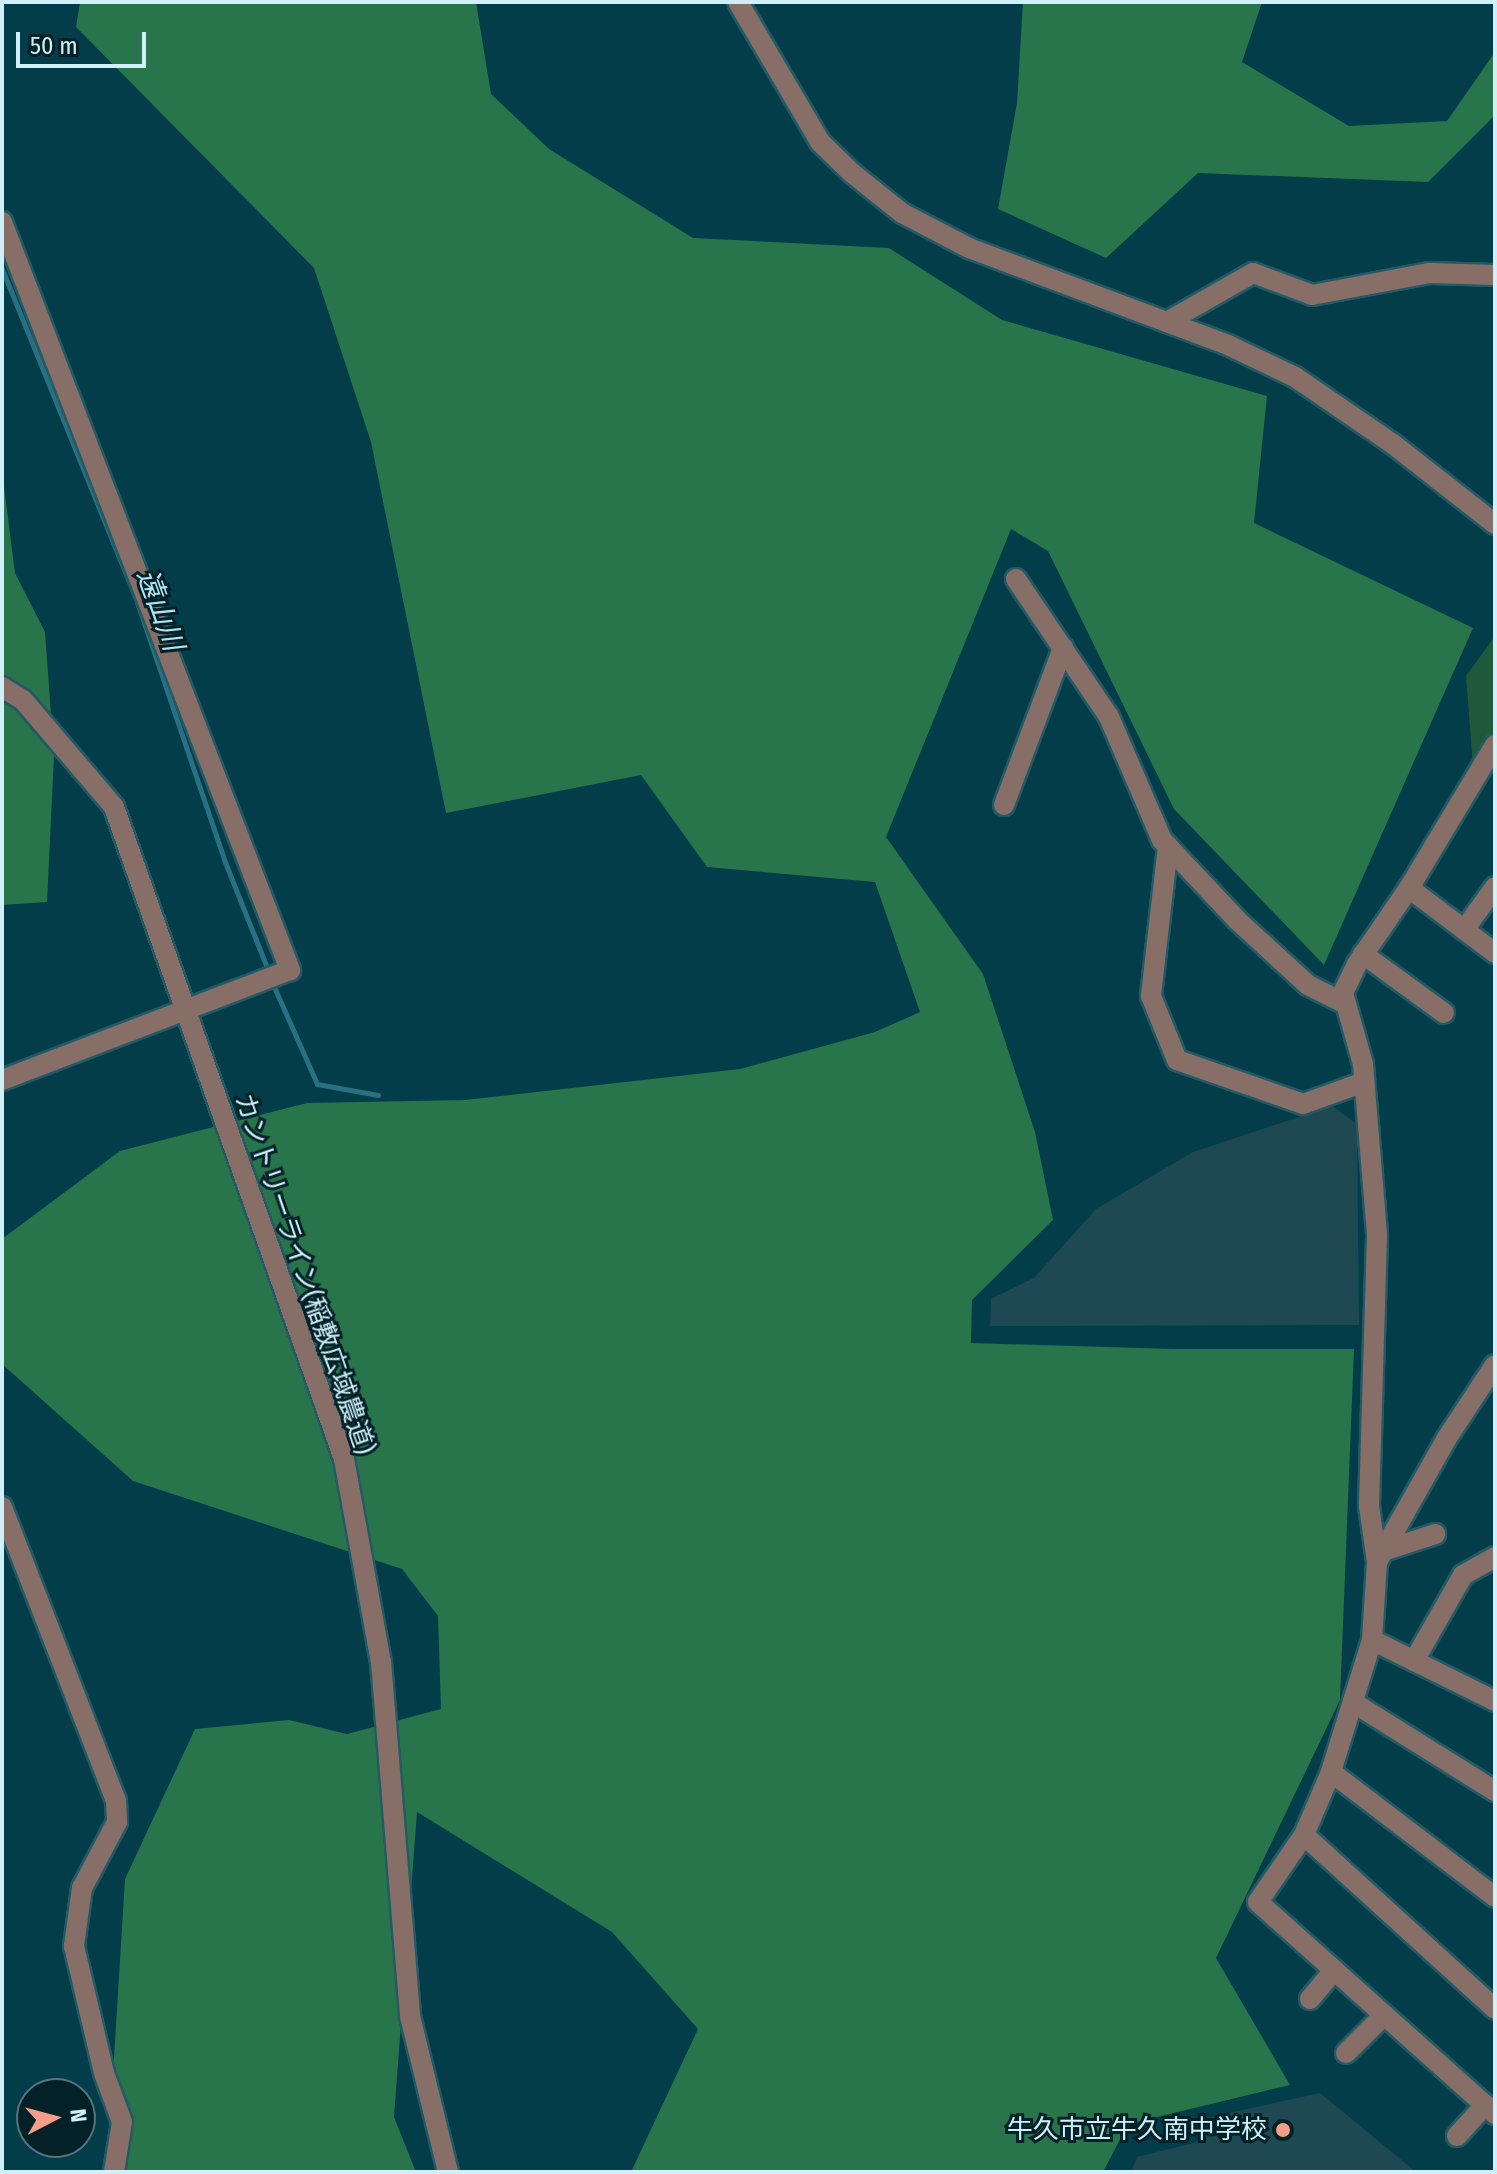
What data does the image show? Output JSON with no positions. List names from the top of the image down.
{
  "streets": {
    "street": ["カントリーライン(稲敷広域農道)"]
  },
  "water": ["遠山川"],
  "places": ["牛久市立牛久南中学校"],
  "scale_bar": "50 m",
  "north": "right"
}
